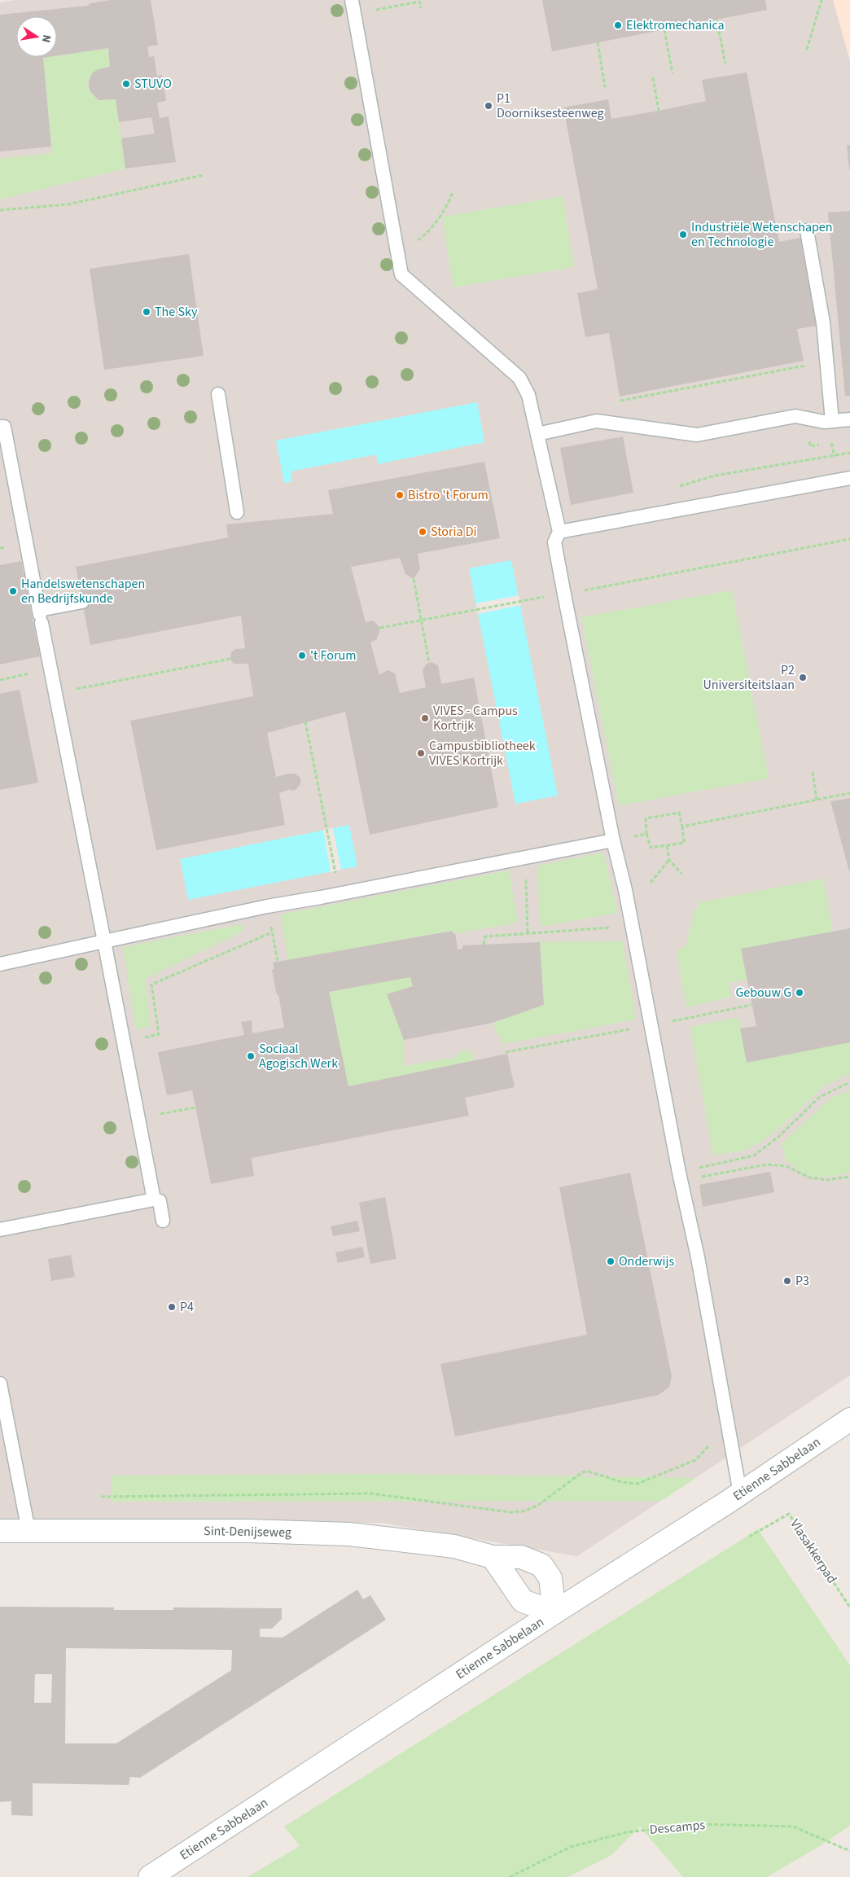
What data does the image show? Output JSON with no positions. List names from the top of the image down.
{
  "streets": {
    "street": ["Etienne Sabbelaan", "Sint-Denijseweg"],
    "path": ["Vlasakkerpad", "Descamps"]
  },
  "crossings": [
    ["Etienne Sabbelaan", "Sint-Denijseweg"]
  ],
  "places": [
    "Elektromechanica",
    "STUVO",
    "P1 Doorniksesteenweg",
    "Industriële Wetenschapen en Technologie",
    "The Sky",
    "Bistro 't Forum",
    "Storia Di",
    "Handelswetenschapen en Bedrijfskunde",
    "'t Forum",
    "P2 Universiteitslaan",
    "VIVES - Campus Kortrijk",
    "Campusbibliotheek VIVES Kortrijk",
    "Gebouw G",
    "Sociaal Agogisch Werk",
    "Onderwijs",
    "P3",
    "P4"
  ],
  "north": "right"
}
